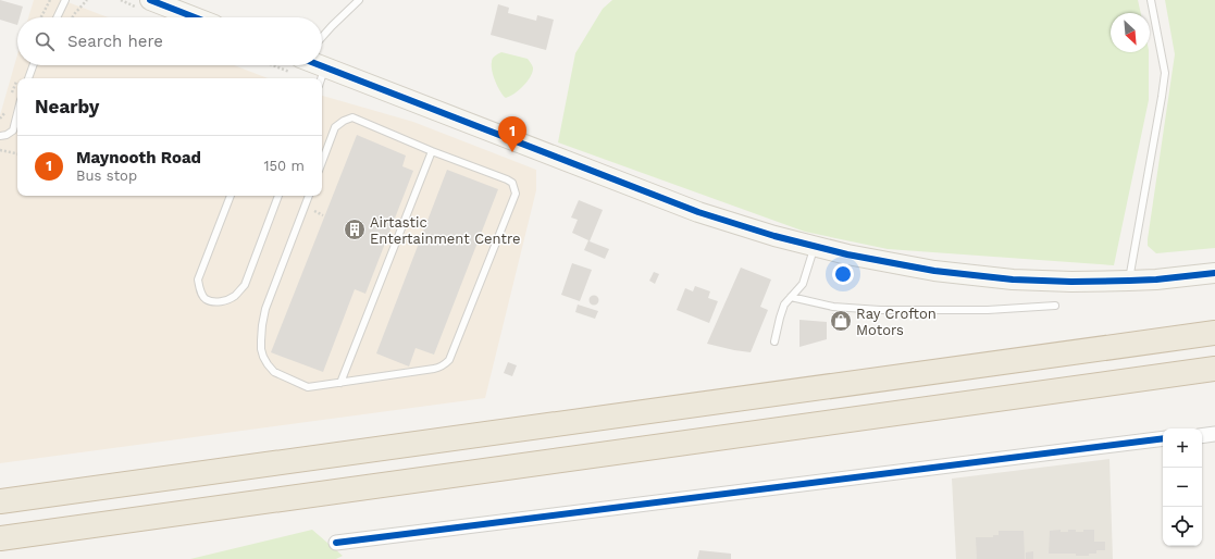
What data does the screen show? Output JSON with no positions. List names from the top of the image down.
{
  "places": {
    "building": ["Airtastic Entertainment Centre"],
    "shop": ["Ray Crofton Motors"]
  },
  "north": "bottom right",
  "page": {
    "search": "Search here",
    "heading": "Nearby",
    "pins": "1",
    "list": [
      {
        "mark": "1",
        "name": "Maynooth Road",
        "note": "Bus stop",
        "value": "150 m"
      }
    ],
    "map_buttons": ["+", "−"]
  }
}
